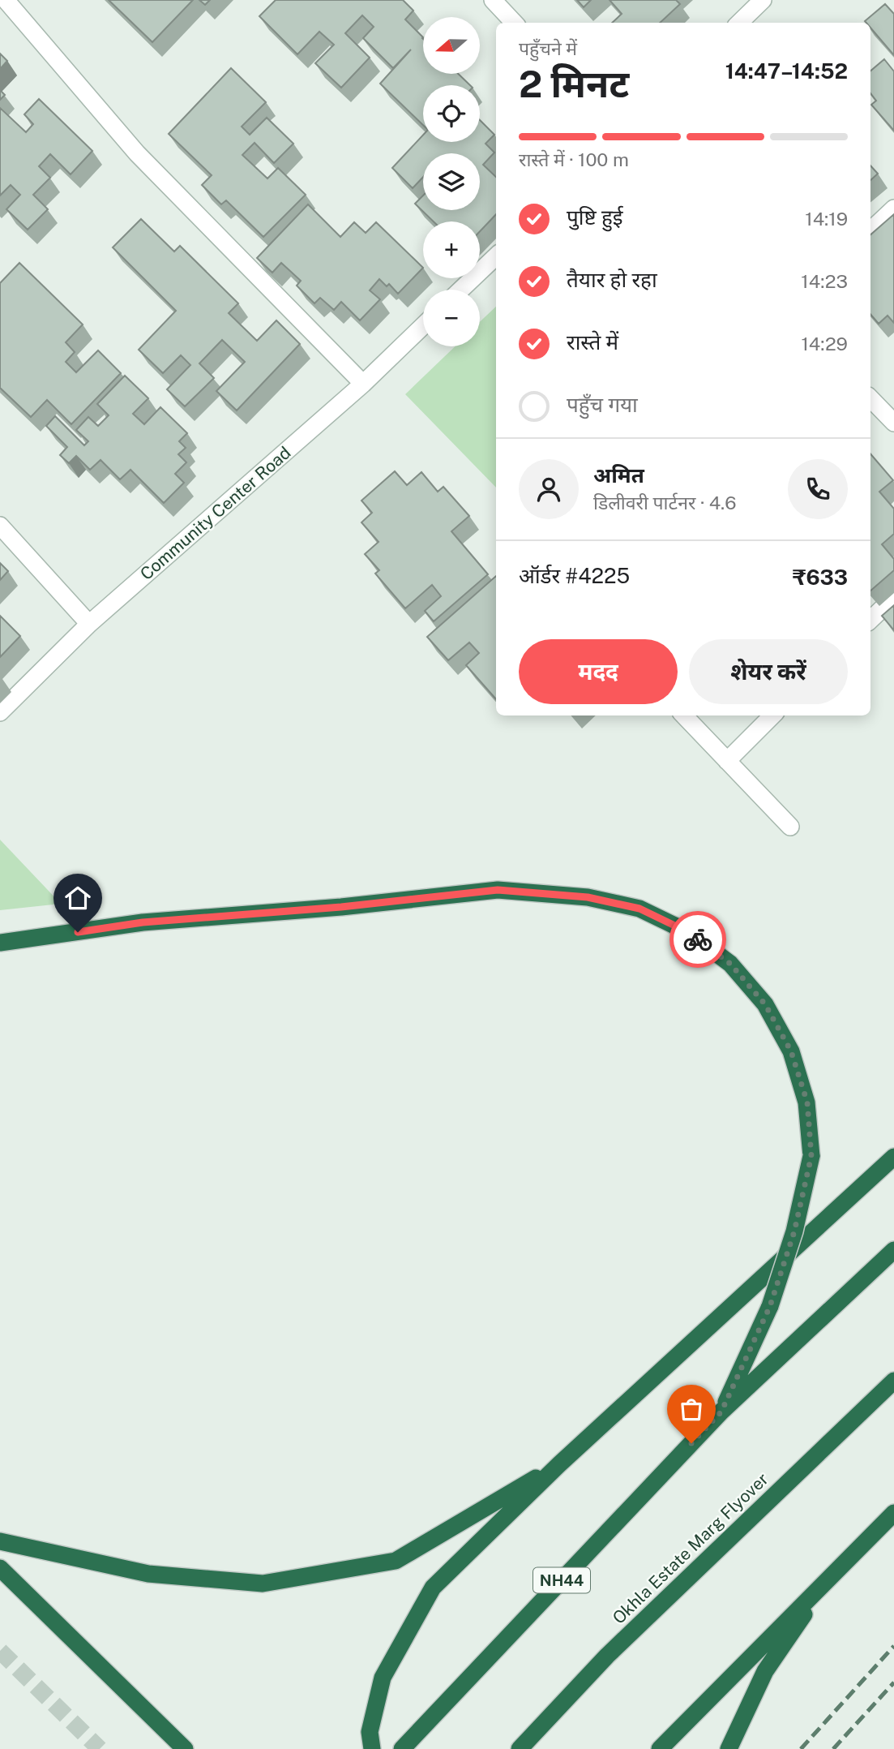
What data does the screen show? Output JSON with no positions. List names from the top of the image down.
{
  "streets": {
    "highway": ["Okhla Estate Marg Flyover", "NH44"],
    "street": ["Community Center Road"]
  },
  "north": "left",
  "page": {
    "map_buttons": ["+", "−"],
    "heading": ["2 मिनट", "पहुँचने में", "14:47–14:52"],
    "panel": [
      "अमित",
      "डिलीवरी पार्टनर · 4.6",
      "ऑर्डर #4225",
      "₹633"
    ],
    "bar": "रास्ते में · 100 m",
    "list": [
      ["पुष्टि हुई", "14:19"],
      ["तैयार हो रहा", "14:23"],
      ["रास्ते में", "14:29"],
      "पहुँच गया"
    ],
    "buttons": ["मदद", "शेयर करें"]
  }
}
